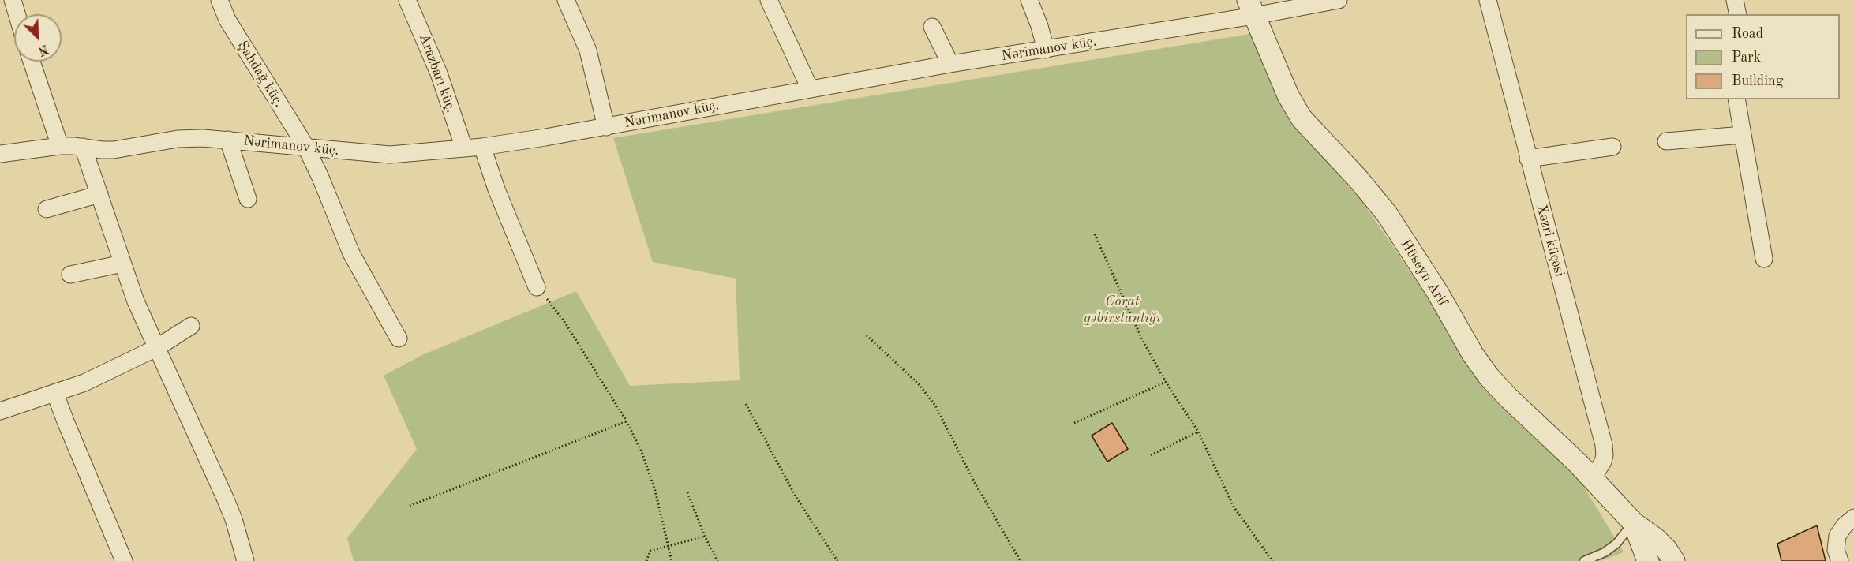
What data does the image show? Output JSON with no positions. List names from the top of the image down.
{
  "streets": {
    "street": [
      "Nərimanov küç.",
      "Arazbarı küç.",
      "Şahdağ küç.",
      "Xəzri küçəsi",
      "Hüseyn Arif"
    ]
  },
  "crossings": [
    ["Nərimanov küç.", "Arazbarı küç."],
    ["Nərimanov küç.", "Şahdağ küç."],
    ["Nərimanov küç.", "Hüseyn Arif"],
    ["Xəzri küçəsi", "Hüseyn Arif"]
  ],
  "parks": ["Corat qəbirstanlığı"],
  "legend": ["Road", "Park", "Building"],
  "north": "bottom right"
}
